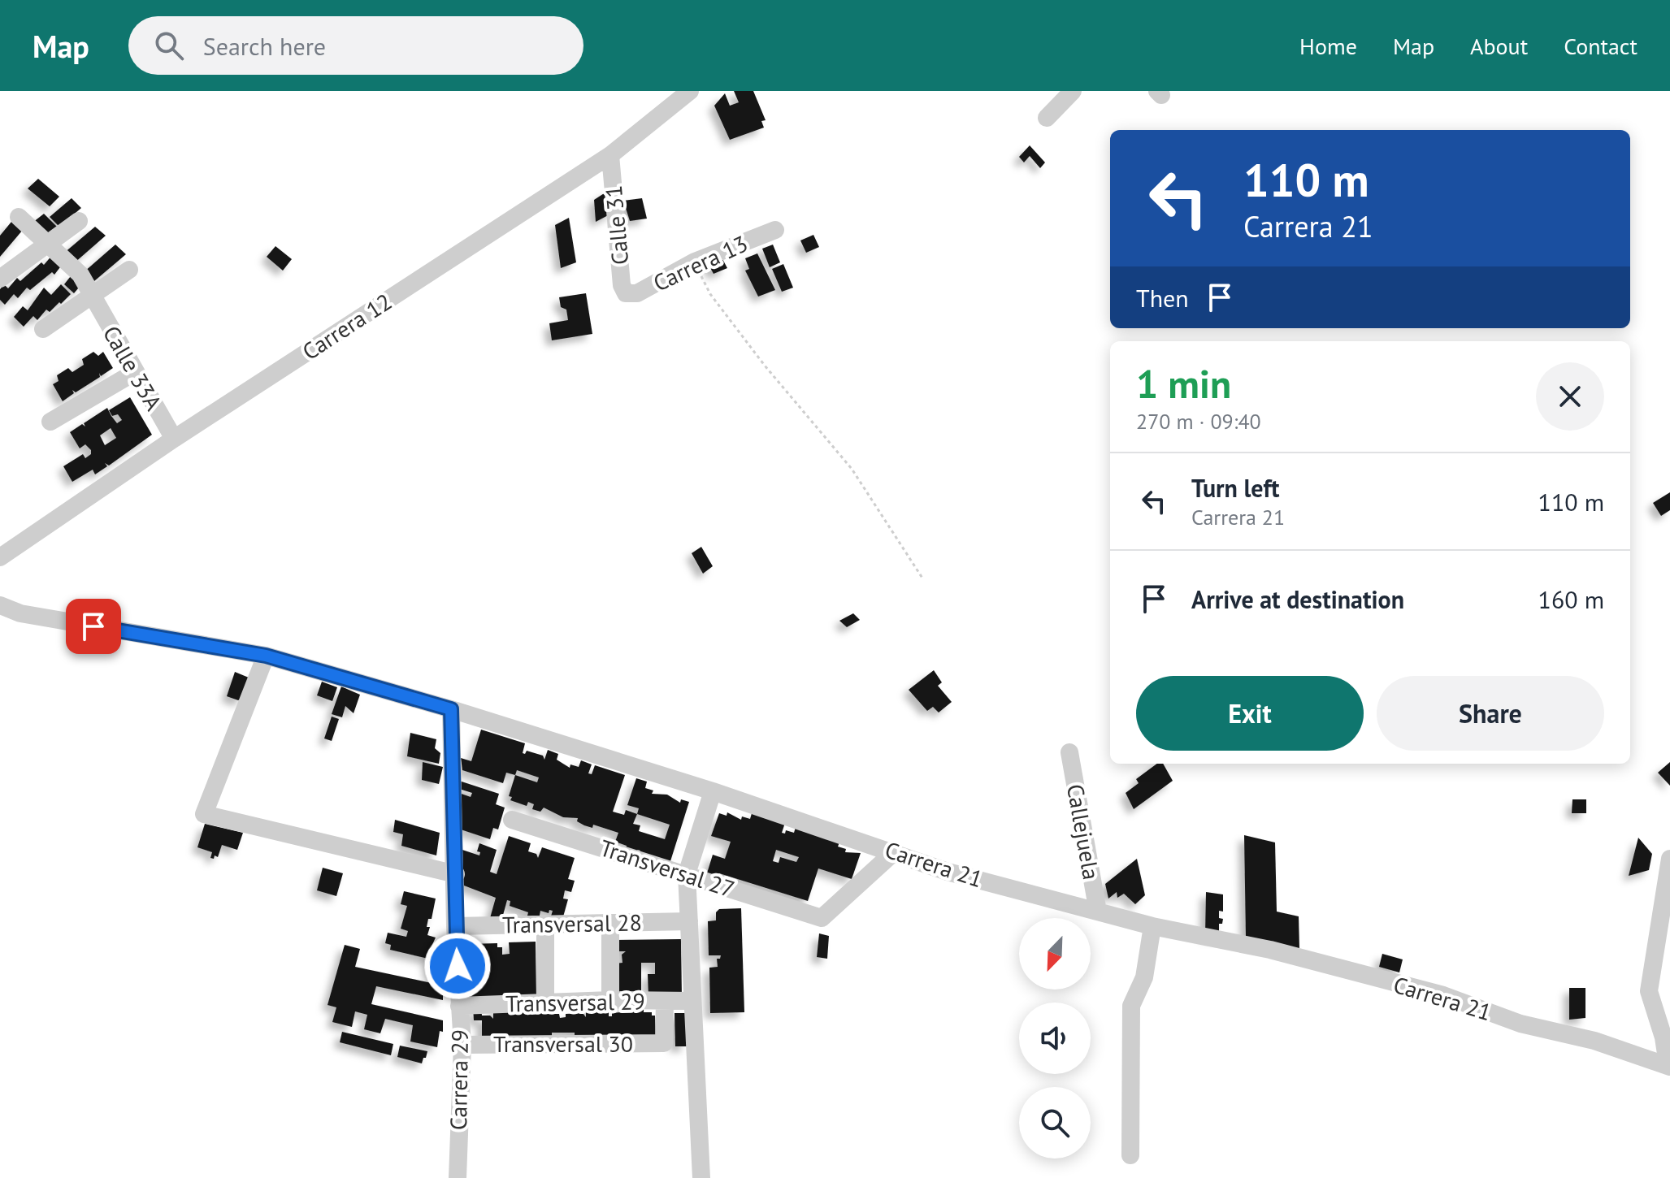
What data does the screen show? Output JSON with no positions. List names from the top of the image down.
{
  "streets": {
    "street": [
      "Calle 31",
      "Carrera 13",
      "Carrera 12",
      "Calle 33A",
      "Callejuela",
      "Carrera 21",
      "Transversal 27",
      "Transversal 28",
      "Transversal 29",
      "Transversal 30",
      "Carrera 29"
    ]
  },
  "crossings": [
    ["Calle 31", "Carrera 13"],
    ["Calle 31", "Carrera 12"],
    ["Carrera 12", "Calle 33A"],
    ["Callejuela", "Carrera 21"],
    ["Carrera 21", "Transversal 27"],
    ["Carrera 21", "Carrera 29"],
    ["Transversal 28", "Carrera 29"],
    ["Transversal 29", "Transversal 30"],
    ["Transversal 29", "Carrera 29"],
    ["Transversal 30", "Carrera 29"]
  ],
  "north": "bottom left",
  "page": {
    "header": "Map",
    "search": "Search here",
    "nav": [
      "Home",
      "Map",
      "About",
      "Contact"
    ],
    "turn": ["110 m", "Carrera 21"],
    "then": "Then",
    "heading": ["1 min", "270 m · 09:40"],
    "list": [
      {
        "name": "Turn left",
        "note": "Carrera 21",
        "value": "110 m"
      },
      {
        "name": "Arrive at destination",
        "value": "160 m"
      }
    ],
    "buttons": ["Exit", "Share"]
  }
}
